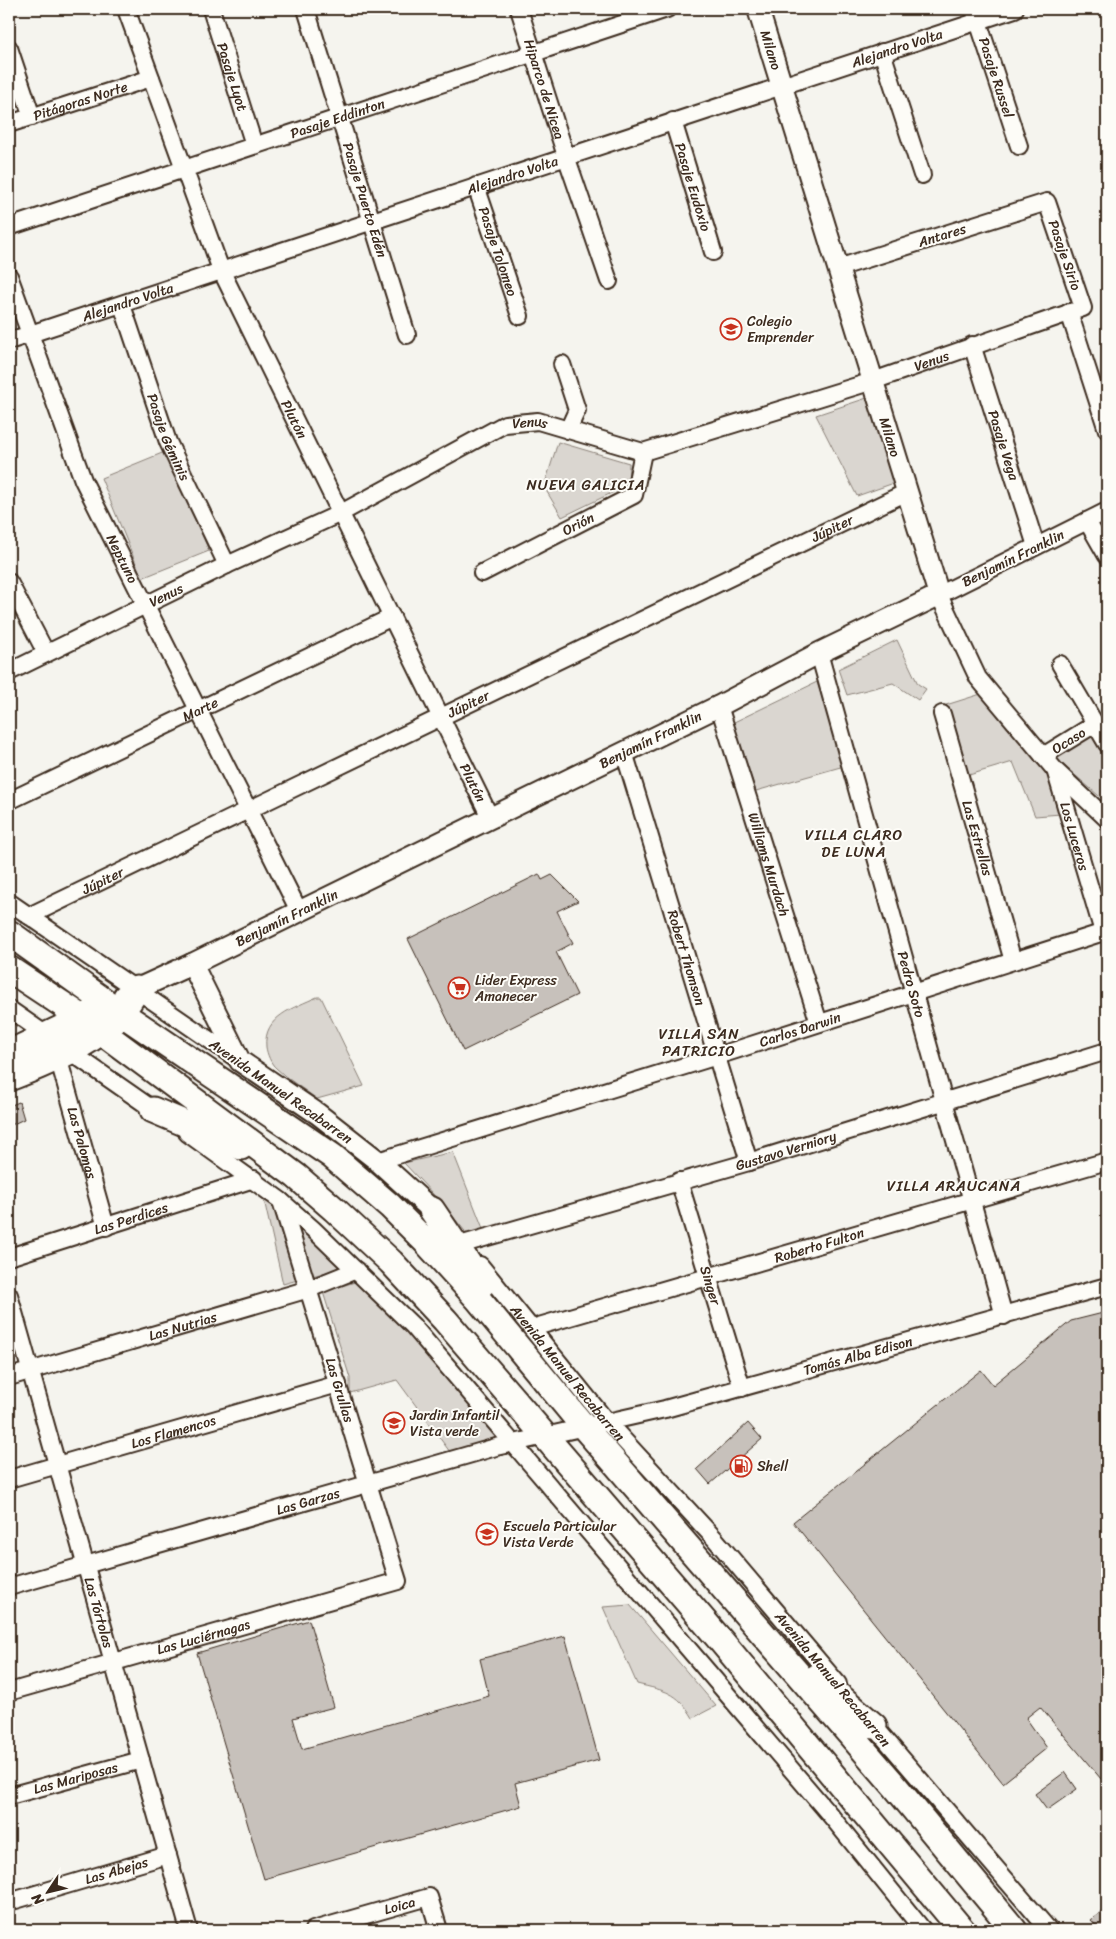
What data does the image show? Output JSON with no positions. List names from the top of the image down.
{
  "streets": {
    "main road": ["Avenida Manuel Recabarren"],
    "street": [
      "Alejandro Volta",
      "Milano",
      "Pasaje Lyot",
      "Pasaje Russel",
      "Hiparco de Nicea",
      "Pitágoras Norte",
      "Pasaje Eddinton",
      "Pasaje Eudoxio",
      "Pasaje Puerto Edén",
      "Antares",
      "Pasaje Tolomeo",
      "Pasaje Sirio",
      "Venus",
      "Plutón",
      "Pasaje Géminis",
      "Pasaje Vega",
      "Orión",
      "Júpiter",
      "Neptuno",
      "Benjamín Franklin",
      "Marte",
      "Ocaso",
      "Los Luceros",
      "Las Estrellas",
      "Williams Murdach",
      "Robert Thomson",
      "Pedro Soto",
      "Carlos Darwin",
      "Las Palomas",
      "Gustavo Verniory",
      "Las Perdices",
      "Roberto Fulton",
      "Singer",
      "Las Nutrias",
      "Tomás Alba Edison",
      "Las Grullas",
      "Los Flamencos",
      "Las Garzas",
      "Las Tórtolas",
      "Las Luciérnagas",
      "Las Mariposas",
      "Las Abejas",
      "Loica"
    ]
  },
  "crossings": [
    ["Alejandro Volta", "Milano"],
    ["Alejandro Volta", "Pasaje Russel"],
    ["Alejandro Volta", "Hiparco de Nicea"],
    ["Alejandro Volta", "Pasaje Eudoxio"],
    ["Alejandro Volta", "Pasaje Puerto Edén"],
    ["Alejandro Volta", "Pasaje Tolomeo"],
    ["Alejandro Volta", "Plutón"],
    ["Alejandro Volta", "Pasaje Géminis"],
    ["Alejandro Volta", "Neptuno"],
    ["Milano", "Antares"],
    ["Milano", "Venus"],
    ["Milano", "Júpiter"],
    ["Milano", "Benjamín Franklin"],
    ["Milano", "Ocaso"],
    ["Milano", "Los Luceros"],
    ["Pasaje Lyot", "Pasaje Eddinton"],
    ["Hiparco de Nicea", "Pasaje Eddinton"],
    ["Pitágoras Norte", "Plutón"],
    ["Pasaje Eddinton", "Pasaje Puerto Edén"],
    ["Pasaje Eddinton", "Plutón"],
    ["Antares", "Pasaje Sirio"],
    ["Pasaje Sirio", "Venus"],
    ["Venus", "Plutón"],
    ["Venus", "Pasaje Géminis"],
    ["Venus", "Pasaje Vega"],
    ["Venus", "Orión"],
    ["Venus", "Neptuno"],
    ["Plutón", "Júpiter"],
    ["Plutón", "Benjamín Franklin"],
    ["Plutón", "Marte"],
    ["Pasaje Vega", "Benjamín Franklin"],
    ["Júpiter", "Neptuno"],
    ["Júpiter", "Avenida Manuel Recabarren"],
    ["Neptuno", "Benjamín Franklin"],
    ["Neptuno", "Marte"],
    ["Benjamín Franklin", "Williams Murdach"],
    ["Benjamín Franklin", "Robert Thomson"],
    ["Benjamín Franklin", "Pedro Soto"],
    ["Benjamín Franklin", "Avenida Manuel Recabarren"],
    ["Los Luceros", "Carlos Darwin"],
    ["Las Estrellas", "Carlos Darwin"],
    ["Williams Murdach", "Carlos Darwin"],
    ["Robert Thomson", "Carlos Darwin"],
    ["Robert Thomson", "Gustavo Verniory"],
    ["Pedro Soto", "Carlos Darwin"],
    ["Pedro Soto", "Gustavo Verniory"],
    ["Pedro Soto", "Roberto Fulton"],
    ["Pedro Soto", "Tomás Alba Edison"],
    ["Carlos Darwin", "Avenida Manuel Recabarren"],
    ["Avenida Manuel Recabarren", "Gustavo Verniory"],
    ["Avenida Manuel Recabarren", "Roberto Fulton"],
    ["Avenida Manuel Recabarren", "Tomás Alba Edison"],
    ["Avenida Manuel Recabarren", "Las Garzas"],
    ["Las Palomas", "Las Perdices"],
    ["Gustavo Verniory", "Singer"],
    ["Roberto Fulton", "Singer"],
    ["Singer", "Tomás Alba Edison"],
    ["Las Nutrias", "Las Grullas"],
    ["Las Nutrias", "Las Tórtolas"],
    ["Tomás Alba Edison", "Las Garzas"],
    ["Las Grullas", "Los Flamencos"],
    ["Las Grullas", "Las Garzas"],
    ["Las Grullas", "Las Luciérnagas"],
    ["Los Flamencos", "Las Tórtolas"],
    ["Las Garzas", "Las Tórtolas"],
    ["Las Tórtolas", "Las Luciérnagas"],
    ["Las Tórtolas", "Las Mariposas"],
    ["Las Tórtolas", "Las Abejas"]
  ],
  "districts": [
    "NUEVA GALICIA",
    "VILLA CLARO DE LUNA",
    "VILLA SAN PATRICIO",
    "VILLA ARAUCANA"
  ],
  "places": {
    "school or university": ["Colegio Emprender", "Jardin Infantil Vista verde", "Escuela Particular Vista Verde"],
    "supermarket": ["Lider Express Amanecer"],
    "fuel station": ["Shell"]
  },
  "north": "bottom left"
}
